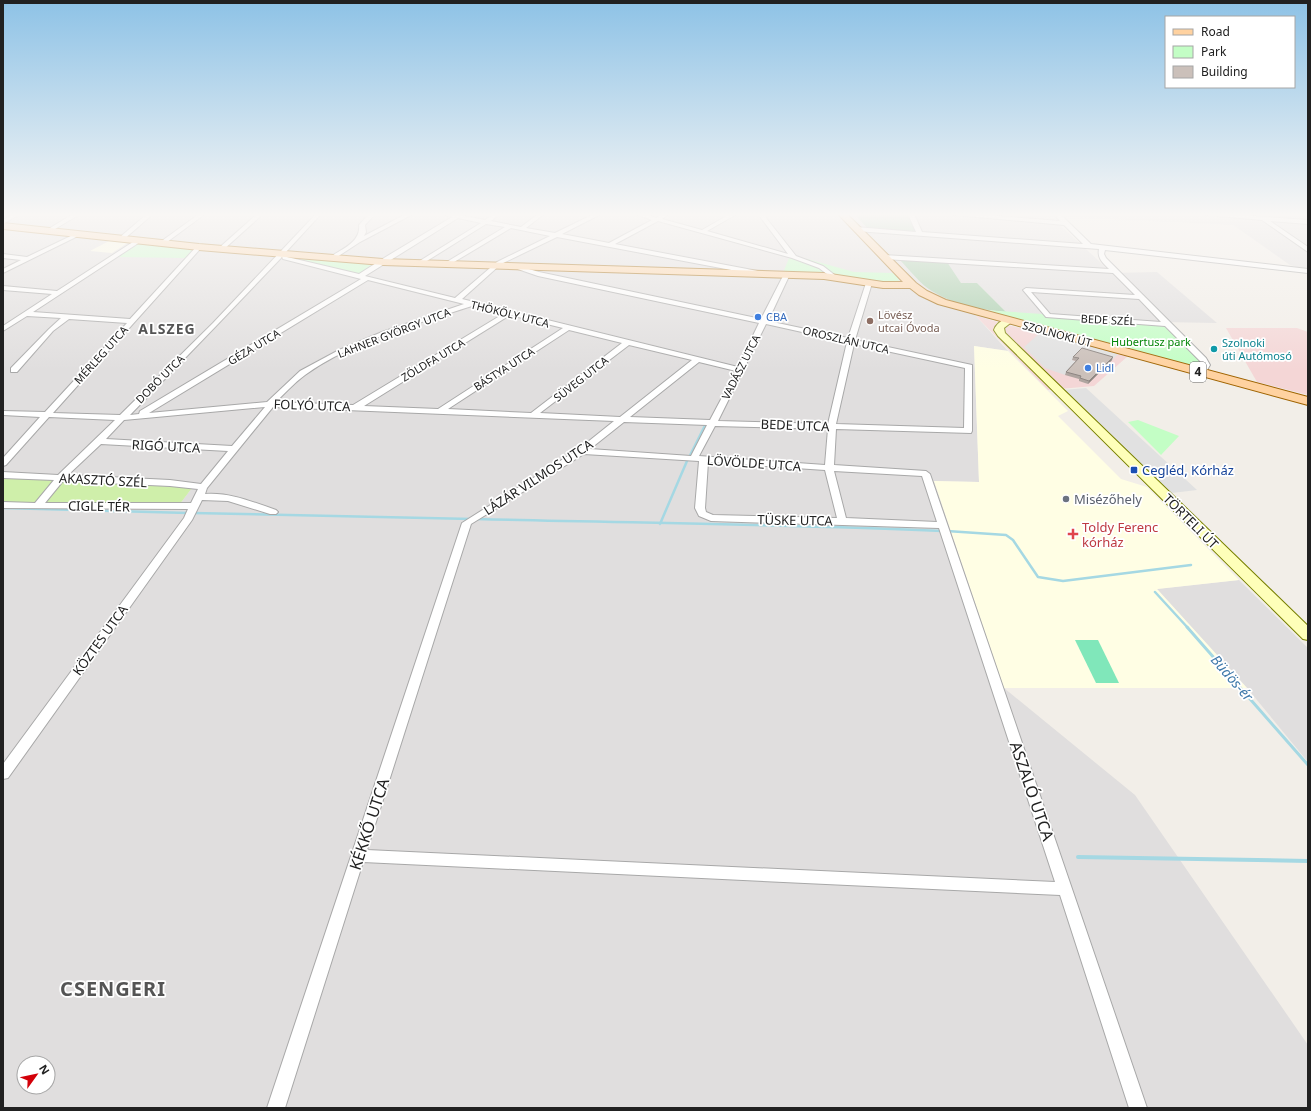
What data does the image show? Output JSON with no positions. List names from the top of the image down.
{
  "streets": {
    "main road": ["SZOLNOKI ÚT", "4", "TÖRTELI ÚT"],
    "street": [
      "THÖKÖLY UTCA",
      "BEDE SZÉL",
      "LAHNER GYÖRGY UTCA",
      "OROSZLÁN UTCA",
      "GÉZA UTCA",
      "MÉRLEG UTCA",
      "ZÖLDFA UTCA",
      "VADÁSZ UTCA",
      "BÁSTYA UTCA",
      "DOBÓ UTCA",
      "SÜVEG UTCA",
      "FOLYÓ UTCA",
      "BEDE UTCA",
      "RIGÓ UTCA",
      "LÖVÖLDE UTCA",
      "LÁZÁR VILMOS UTCA",
      "AKASZTÓ SZÉL",
      "CIGLE TÉR",
      "TÜSKE UTCA",
      "KÖZTES UTCA",
      "ASZALÓ UTCA",
      "KÉKKŐ UTCA"
    ]
  },
  "crossings": [
    ["THÖKÖLY UTCA", "LAHNER GYÖRGY UTCA"],
    ["THÖKÖLY UTCA", "GÉZA UTCA"],
    ["THÖKÖLY UTCA", "ZÖLDFA UTCA"],
    ["THÖKÖLY UTCA", "VADÁSZ UTCA"],
    ["THÖKÖLY UTCA", "BÁSTYA UTCA"],
    ["THÖKÖLY UTCA", "SÜVEG UTCA"],
    ["THÖKÖLY UTCA", "LÁZÁR VILMOS UTCA"],
    ["LAHNER GYÖRGY UTCA", "FOLYÓ UTCA"],
    ["LAHNER GYÖRGY UTCA", "RIGÓ UTCA"],
    ["LAHNER GYÖRGY UTCA", "AKASZTÓ SZÉL"],
    ["LAHNER GYÖRGY UTCA", "CIGLE TÉR"],
    ["LAHNER GYÖRGY UTCA", "KÖZTES UTCA"],
    ["SZOLNOKI ÚT", "4"],
    ["SZOLNOKI ÚT", "TÖRTELI ÚT"],
    ["OROSZLÁN UTCA", "VADÁSZ UTCA"],
    ["OROSZLÁN UTCA", "BEDE UTCA"],
    ["GÉZA UTCA", "FOLYÓ UTCA"],
    ["MÉRLEG UTCA", "FOLYÓ UTCA"],
    ["ZÖLDFA UTCA", "FOLYÓ UTCA"],
    ["VADÁSZ UTCA", "BEDE UTCA"],
    ["VADÁSZ UTCA", "LÖVÖLDE UTCA"],
    ["VADÁSZ UTCA", "TÜSKE UTCA"],
    ["BÁSTYA UTCA", "FOLYÓ UTCA"],
    ["DOBÓ UTCA", "FOLYÓ UTCA"],
    ["DOBÓ UTCA", "RIGÓ UTCA"],
    ["DOBÓ UTCA", "AKASZTÓ SZÉL"],
    ["DOBÓ UTCA", "CIGLE TÉR"],
    ["SÜVEG UTCA", "FOLYÓ UTCA"],
    ["FOLYÓ UTCA", "BEDE UTCA"],
    ["FOLYÓ UTCA", "LÁZÁR VILMOS UTCA"],
    ["BEDE UTCA", "LÁZÁR VILMOS UTCA"],
    ["LÖVÖLDE UTCA", "LÁZÁR VILMOS UTCA"],
    ["LÖVÖLDE UTCA", "TÜSKE UTCA"],
    ["LÖVÖLDE UTCA", "ASZALÓ UTCA"],
    ["LÁZÁR VILMOS UTCA", "KÉKKŐ UTCA"],
    ["CIGLE TÉR", "KÖZTES UTCA"],
    ["TÜSKE UTCA", "ASZALÓ UTCA"]
  ],
  "districts": ["ALSZEG", "CSENGERI"],
  "water": ["Büdös-ér"],
  "parks": ["Hubertusz park"],
  "places": {
    "other": [
      "CBA",
      "Lövész utcai Óvoda",
      "Szolnoki úti Autómosó",
      "Lidl",
      "Misézőhely"
    ],
    "transit": ["Cegléd, Kórház"],
    "health": ["Toldy Ferenc kórház"]
  },
  "legend": ["Road", "Park", "Building"],
  "north": "top right"
}
